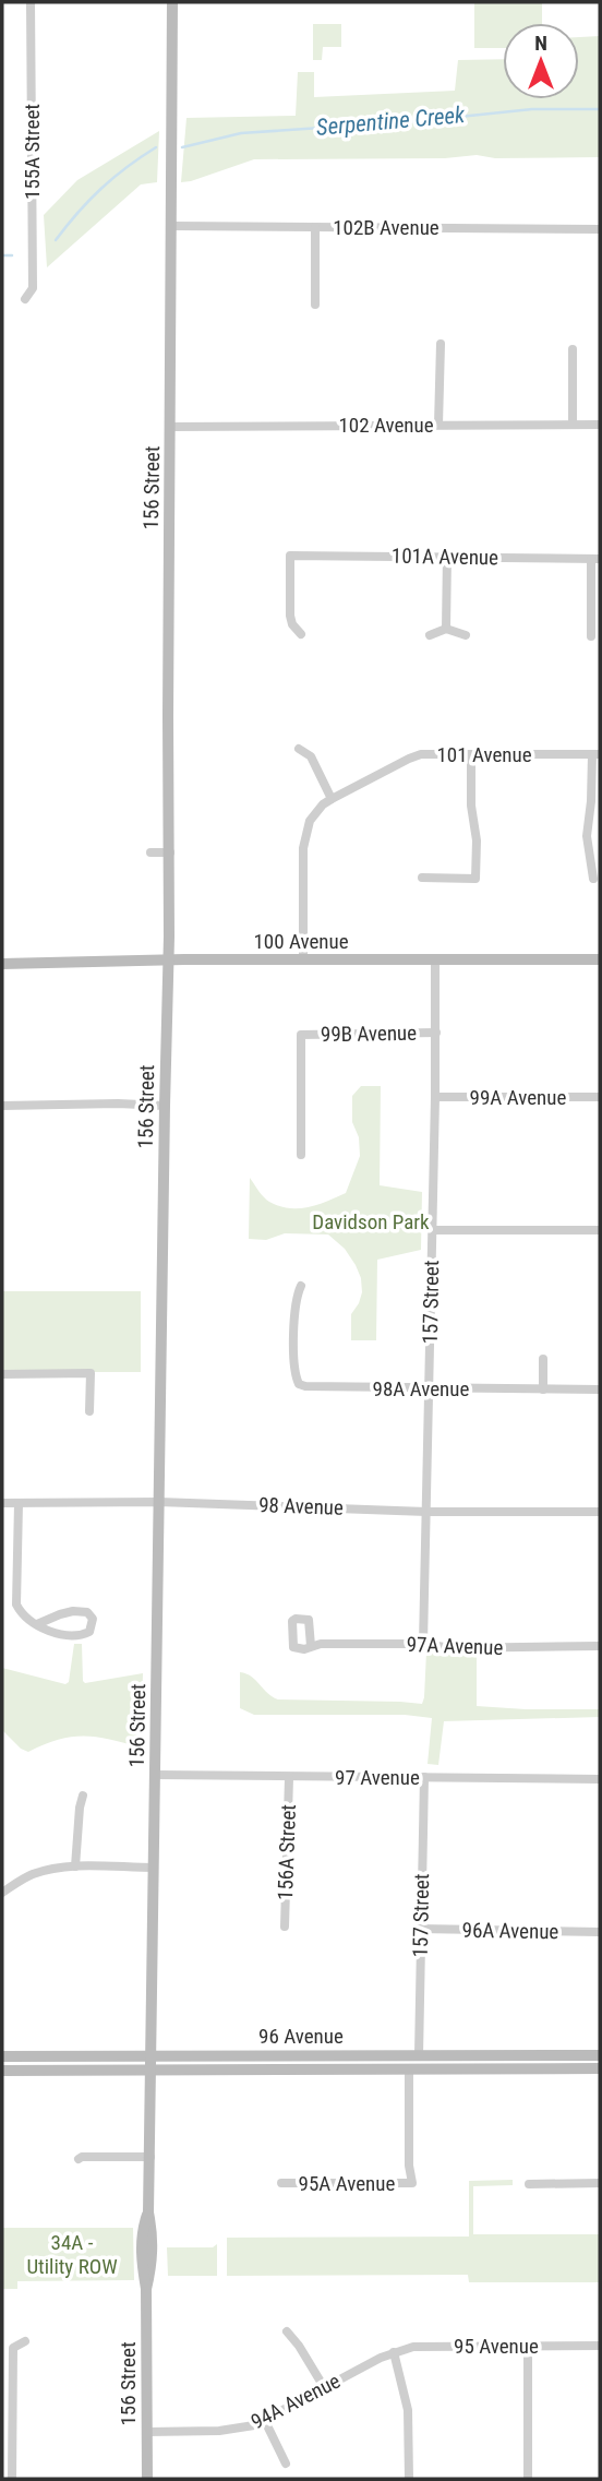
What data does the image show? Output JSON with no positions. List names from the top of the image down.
{
  "streets": {
    "main road": ["156 Street", "100 Avenue", "96 Avenue"],
    "street": [
      "155A Street",
      "102B Avenue",
      "102 Avenue",
      "101A Avenue",
      "101 Avenue",
      "99B Avenue",
      "99A Avenue",
      "157 Street",
      "98A Avenue",
      "98 Avenue",
      "97A Avenue",
      "97 Avenue",
      "156A Street",
      "96A Avenue",
      "95A Avenue",
      "95 Avenue",
      "94A Avenue"
    ]
  },
  "crossings": [
    ["102B Avenue", "156 Street"],
    ["102 Avenue", "156 Street"],
    ["156 Street", "100 Avenue"],
    ["156 Street", "98 Avenue"],
    ["156 Street", "97 Avenue"],
    ["156 Street", "96 Avenue"],
    ["156 Street", "94A Avenue"],
    ["100 Avenue", "157 Street"],
    ["99B Avenue", "157 Street"],
    ["99A Avenue", "157 Street"],
    ["157 Street", "98A Avenue"],
    ["157 Street", "98 Avenue"],
    ["157 Street", "97A Avenue"],
    ["157 Street", "97 Avenue"],
    ["157 Street", "96A Avenue"],
    ["157 Street", "96 Avenue"],
    ["97 Avenue", "156A Street"],
    ["96 Avenue", "95A Avenue"],
    ["95 Avenue", "94A Avenue"]
  ],
  "water": ["Serpentine Creek"],
  "parks": ["Davidson Park", "34A - Utility ROW"],
  "north": "top"
}
